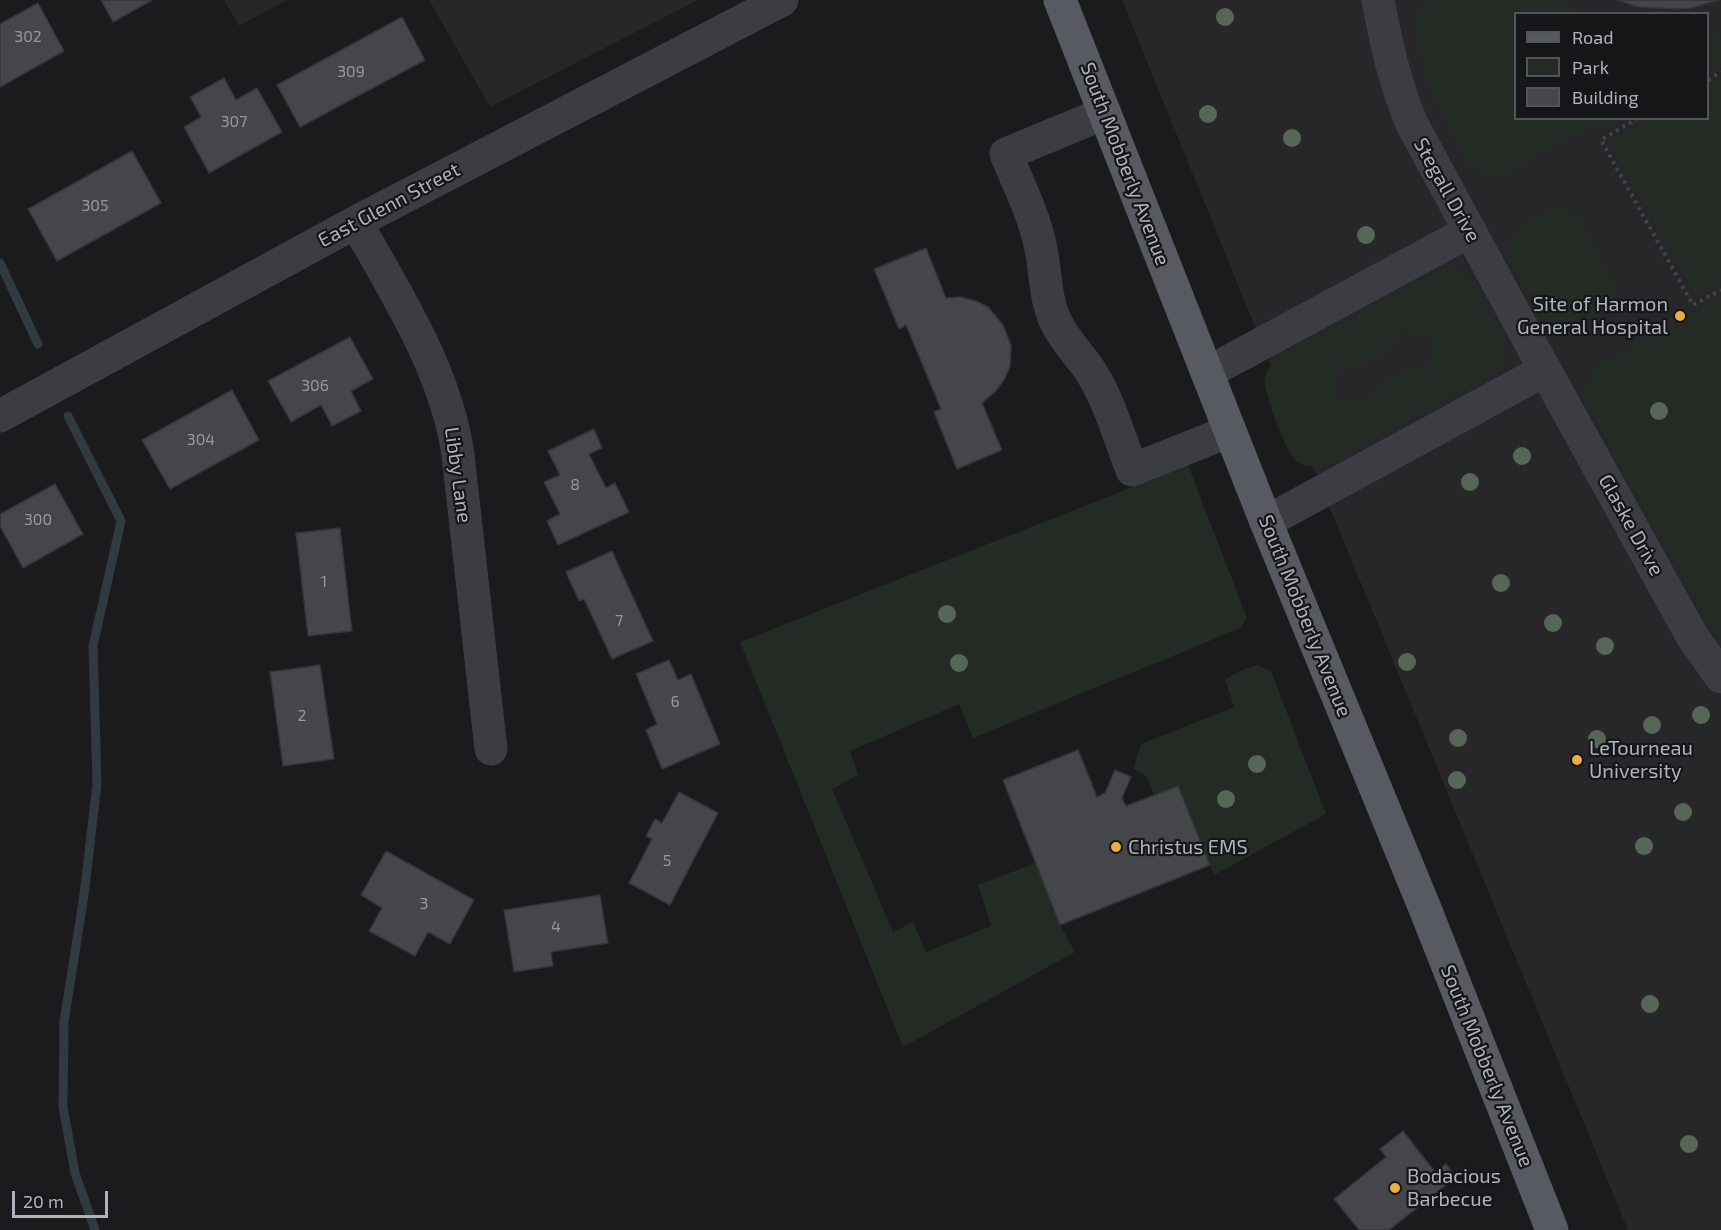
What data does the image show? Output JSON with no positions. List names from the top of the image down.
{
  "streets": {
    "main road": ["South Mobberly Avenue"],
    "street": [
      "Stegall Drive",
      "East Glenn Street",
      "Libby Lane",
      "Glaske Drive"
    ]
  },
  "crossings": [
    ["Stegall Drive", "Glaske Drive"],
    ["East Glenn Street", "Libby Lane"]
  ],
  "places": [
    "Site of Harmon General Hospital",
    "LeTourneau University",
    "Christus EMS",
    "Bodacious Barbecue"
  ],
  "house_numbers": [
    "302",
    "309",
    "307",
    "305",
    "306",
    "304",
    "8",
    "300",
    "1",
    "7",
    "6",
    "2",
    "5",
    "3",
    "4"
  ],
  "legend": ["Road", "Park", "Building"],
  "scale_bar": "20 m"
}
